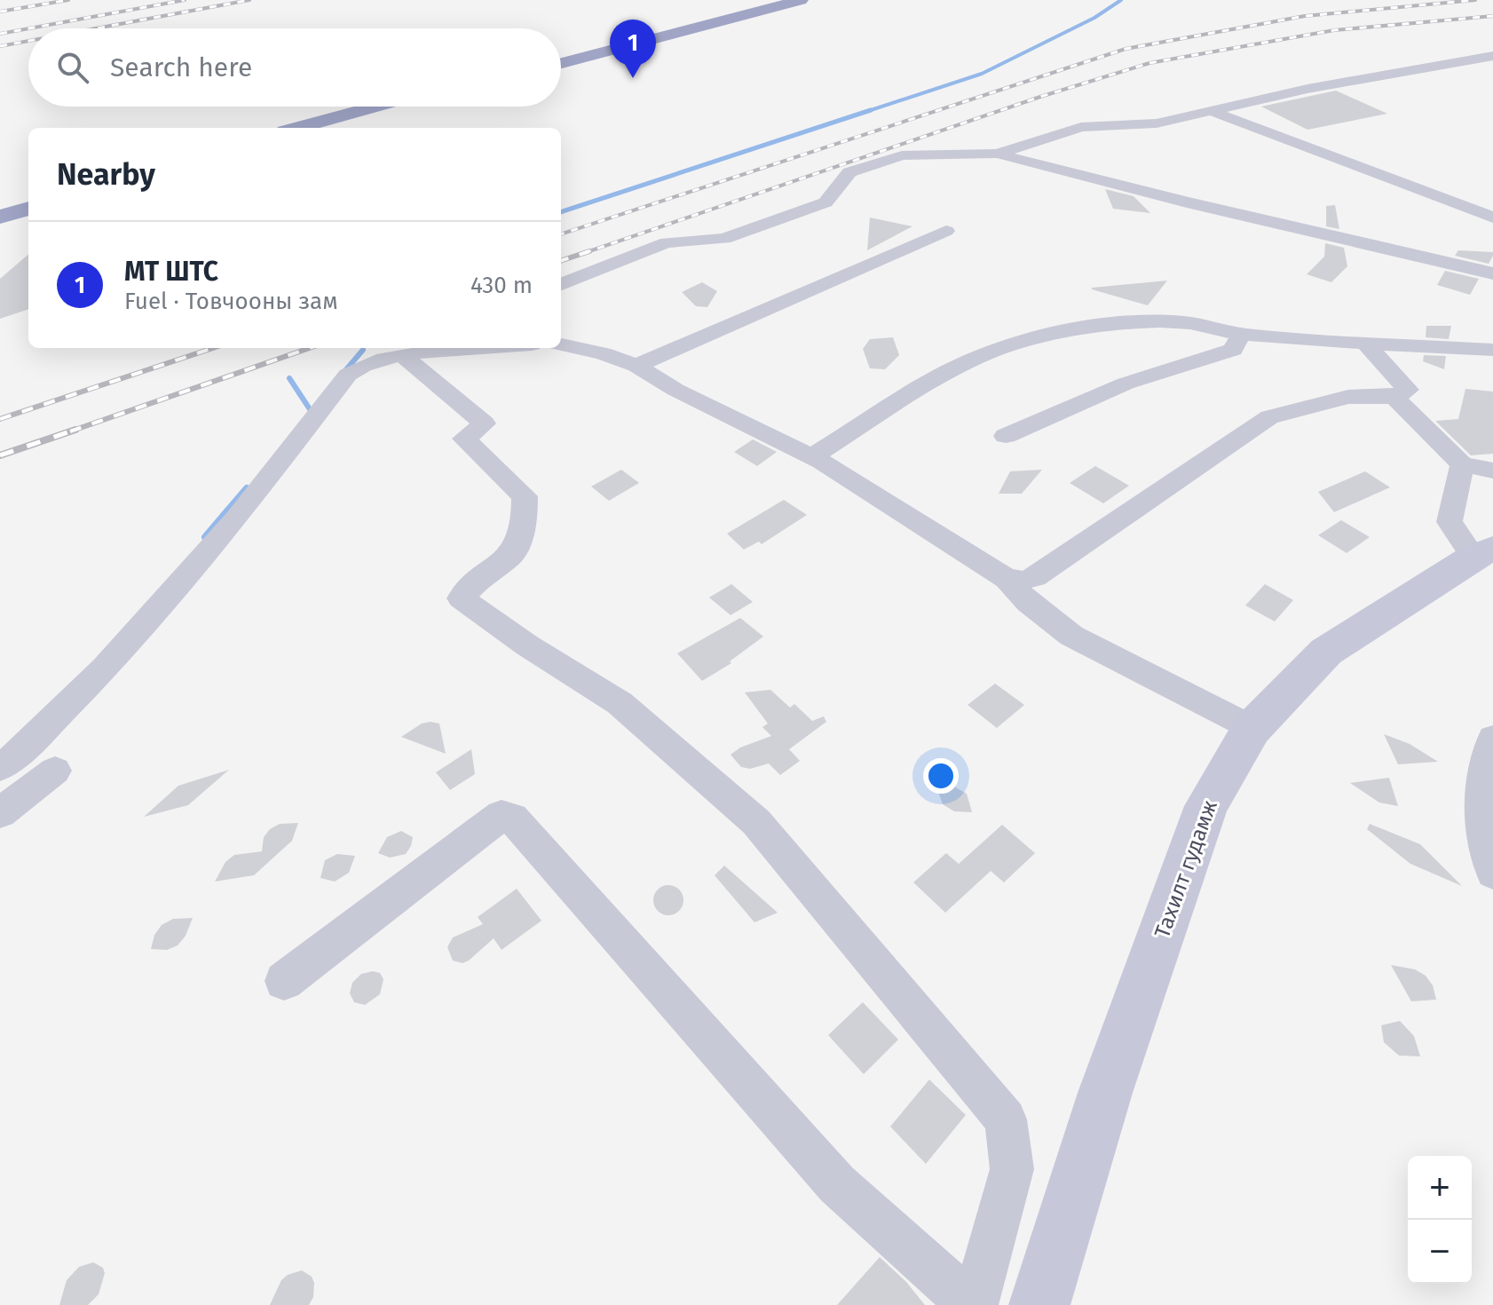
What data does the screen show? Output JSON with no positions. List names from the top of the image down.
{
  "streets": {
    "main road": ["Тахилт гудамж"]
  },
  "page": {
    "pins": "1",
    "search": "Search here",
    "heading": "Nearby",
    "list": [
      {
        "mark": "1",
        "name": "MT ШТС",
        "note": "Fuel · Товчооны зам",
        "value": "430 m"
      }
    ],
    "map_buttons": ["+", "−"]
  }
}
